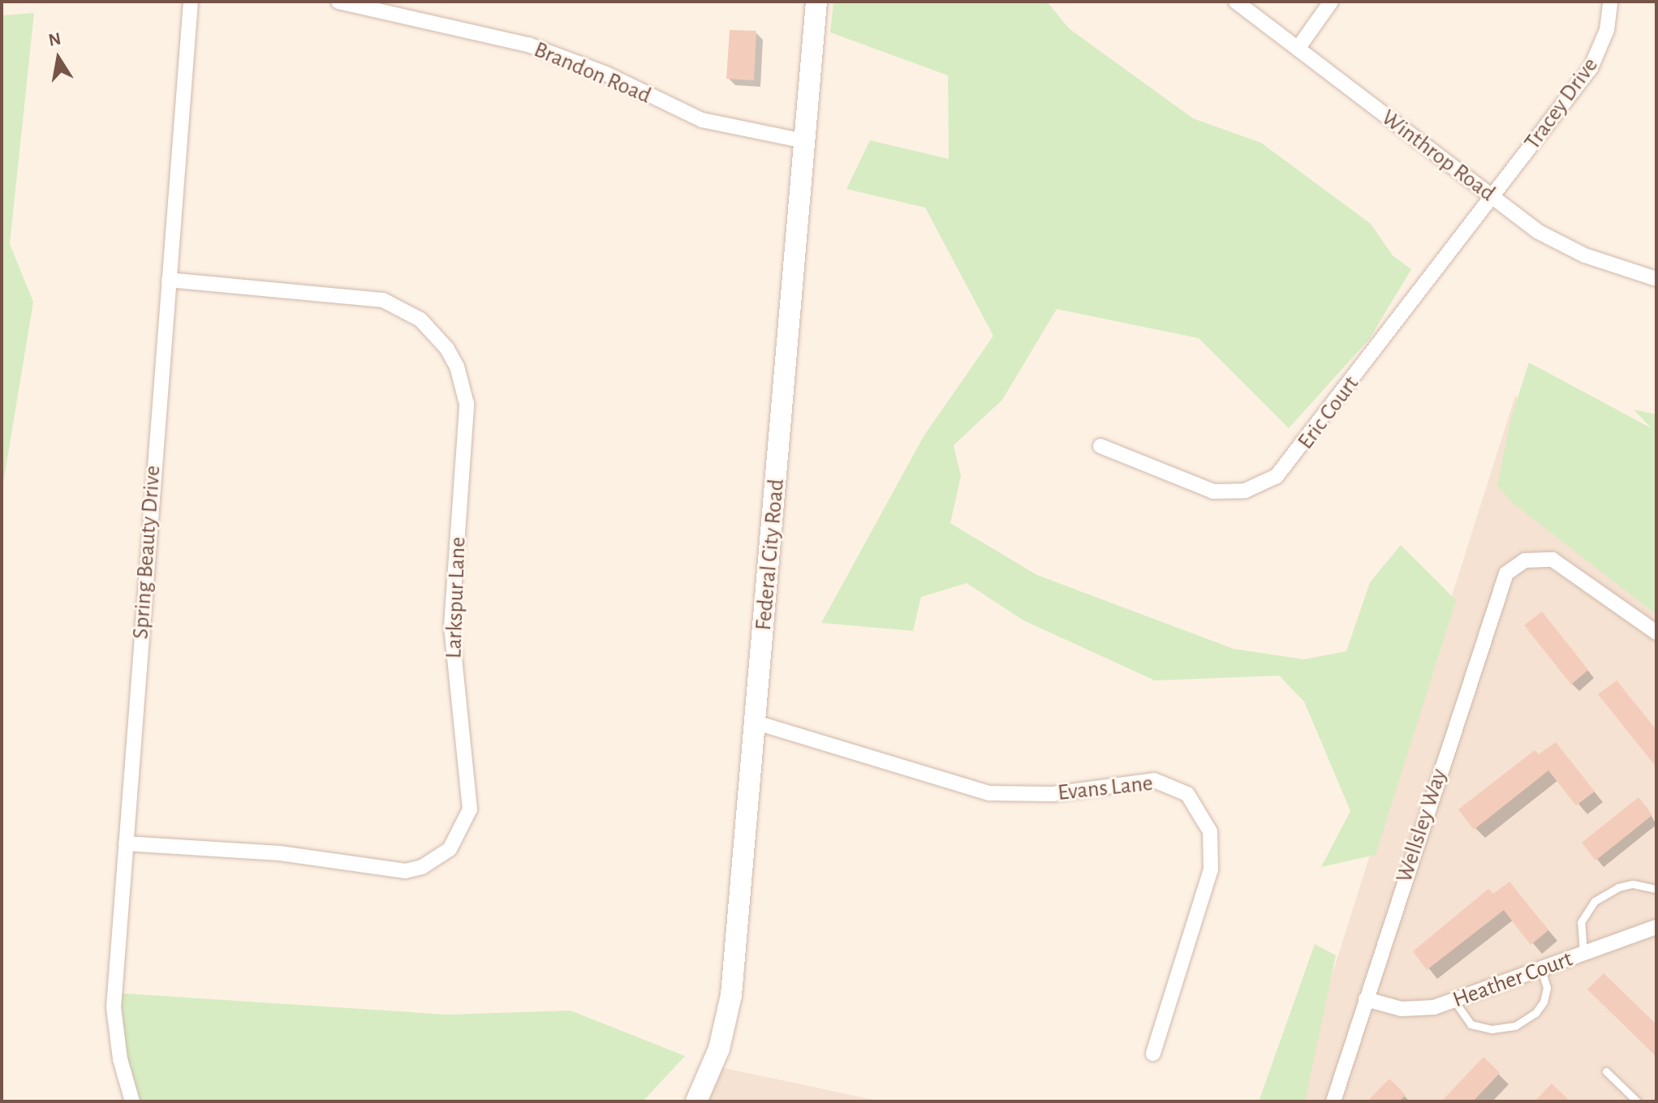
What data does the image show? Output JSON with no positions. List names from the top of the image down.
{
  "streets": {
    "street": [
      "Brandon Road",
      "Tracey Drive",
      "Winthrop Road",
      "Eric Court",
      "Spring Beauty Drive",
      "Federal City Road",
      "Larkspur Lane",
      "Evans Lane",
      "Wellsley Way",
      "Heather Court"
    ]
  },
  "crossings": [
    ["Brandon Road", "Federal City Road"],
    ["Tracey Drive", "Winthrop Road"],
    ["Tracey Drive", "Eric Court"],
    ["Winthrop Road", "Eric Court"],
    ["Spring Beauty Drive", "Larkspur Lane"],
    ["Federal City Road", "Evans Lane"],
    ["Wellsley Way", "Heather Court"]
  ],
  "north": "top"
}
